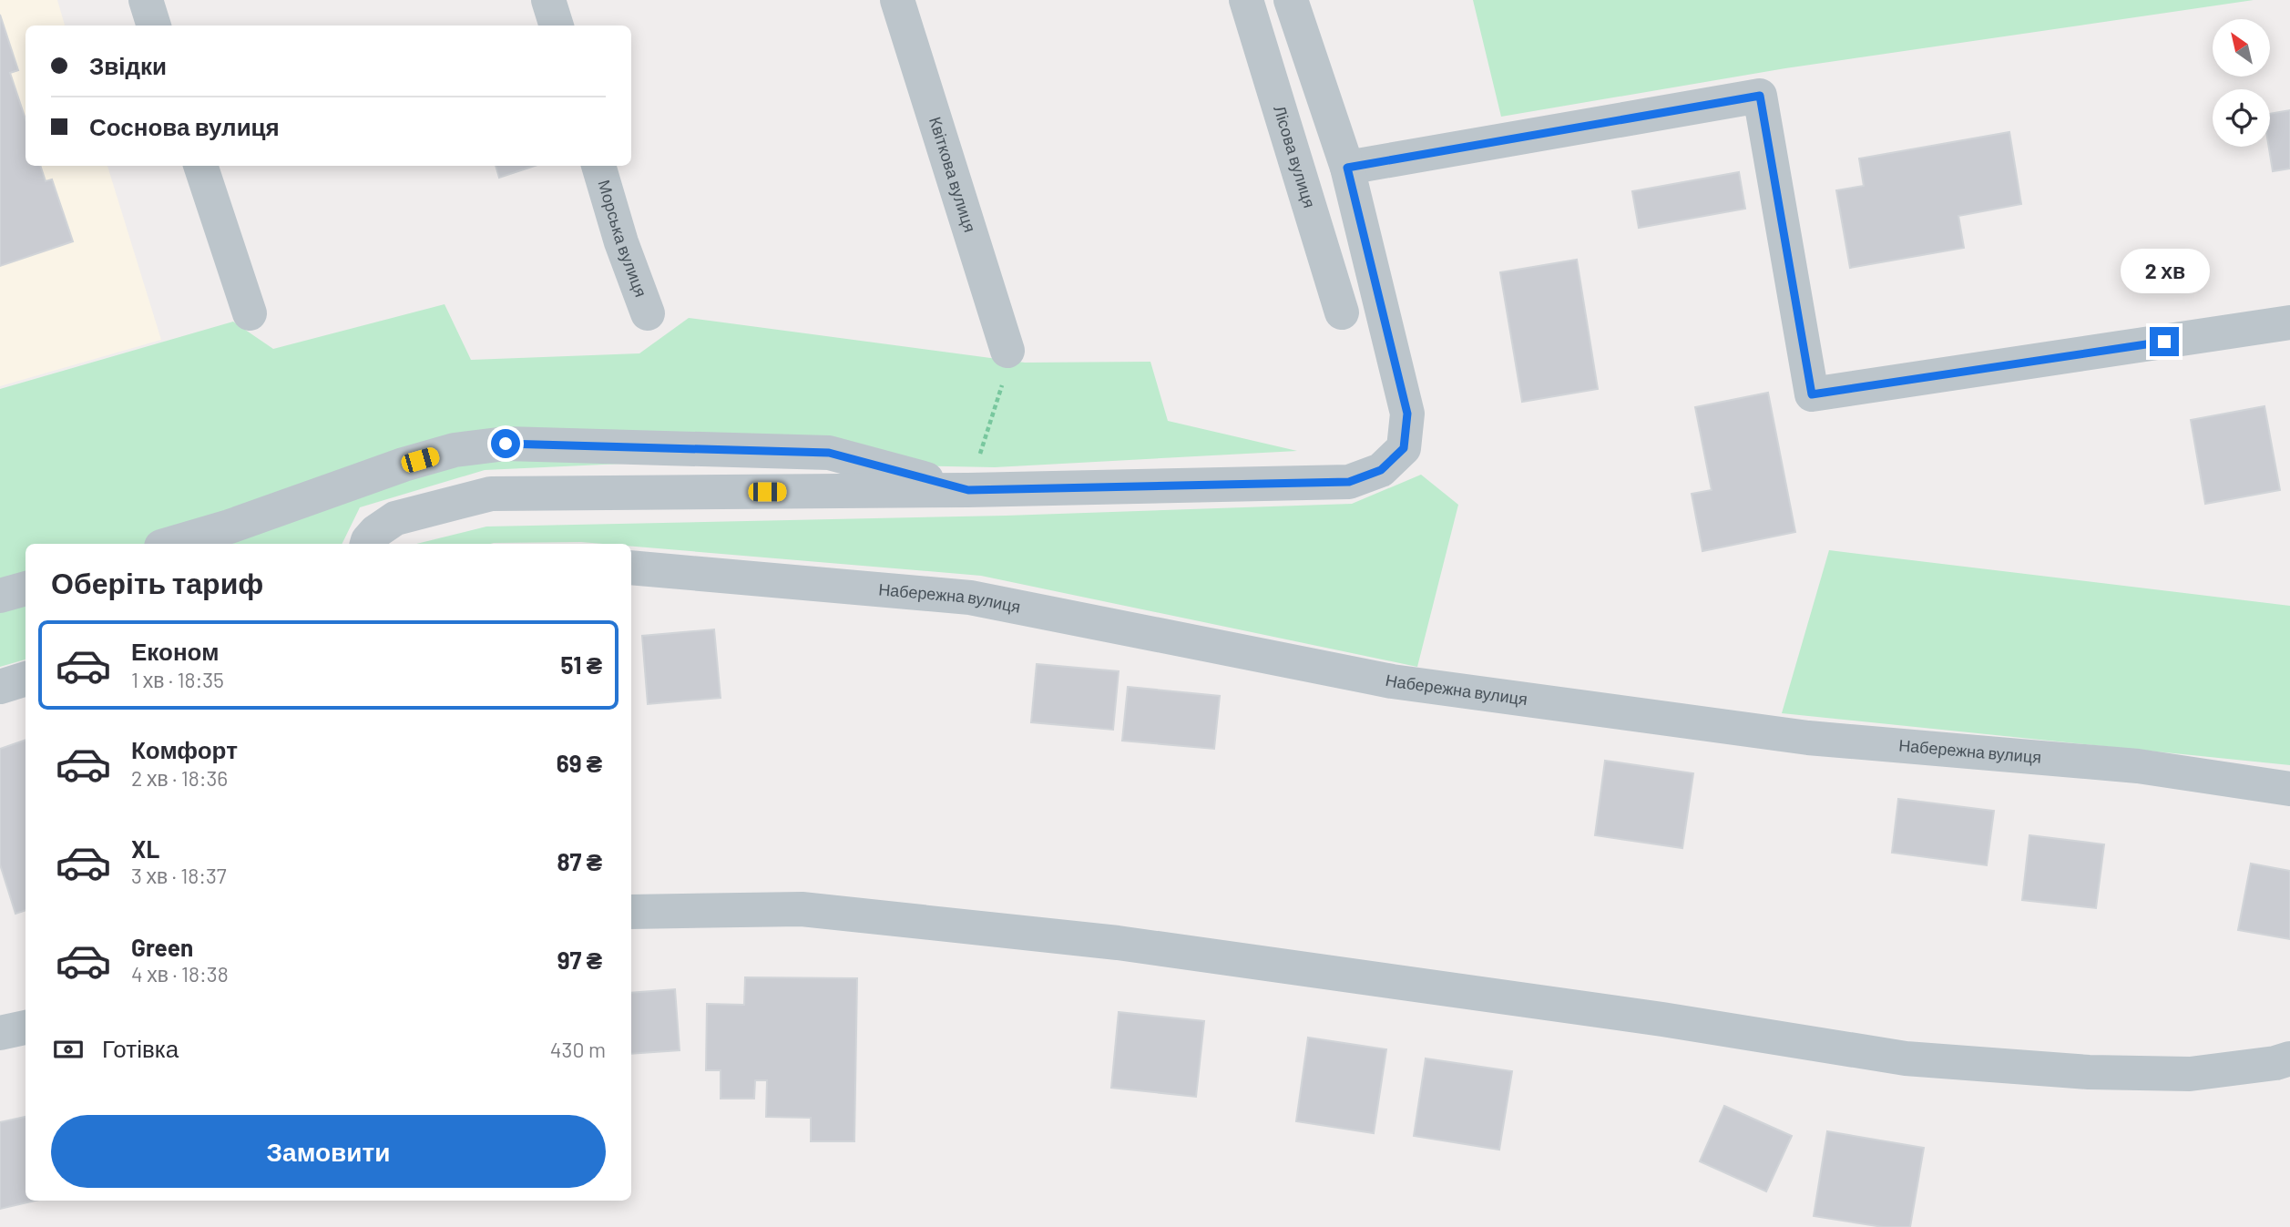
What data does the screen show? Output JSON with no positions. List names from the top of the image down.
{
  "streets": {
    "street": [
      "Лісова вулиця",
      "Квіткова вулиця",
      "Морська вулиця",
      "Набережна вулиця"
    ]
  },
  "north": "top left",
  "page": {
    "banner": ["Звідки", "Соснова вулиця"],
    "bubble": "2 хв",
    "heading": "Оберіть тариф",
    "list": [
      {
        "name": "Економ",
        "note": "1 хв · 18:35",
        "value": "51 ₴"
      },
      {
        "name": "Комфорт",
        "note": "2 хв · 18:36",
        "value": "69 ₴"
      },
      {
        "name": "XL",
        "note": "3 хв · 18:37",
        "value": "87 ₴"
      },
      {
        "name": "Green",
        "note": "4 хв · 18:38",
        "value": "97 ₴"
      }
    ],
    "pay": ["Готівка", "430 m"],
    "buttons": "Замовити"
  }
}
